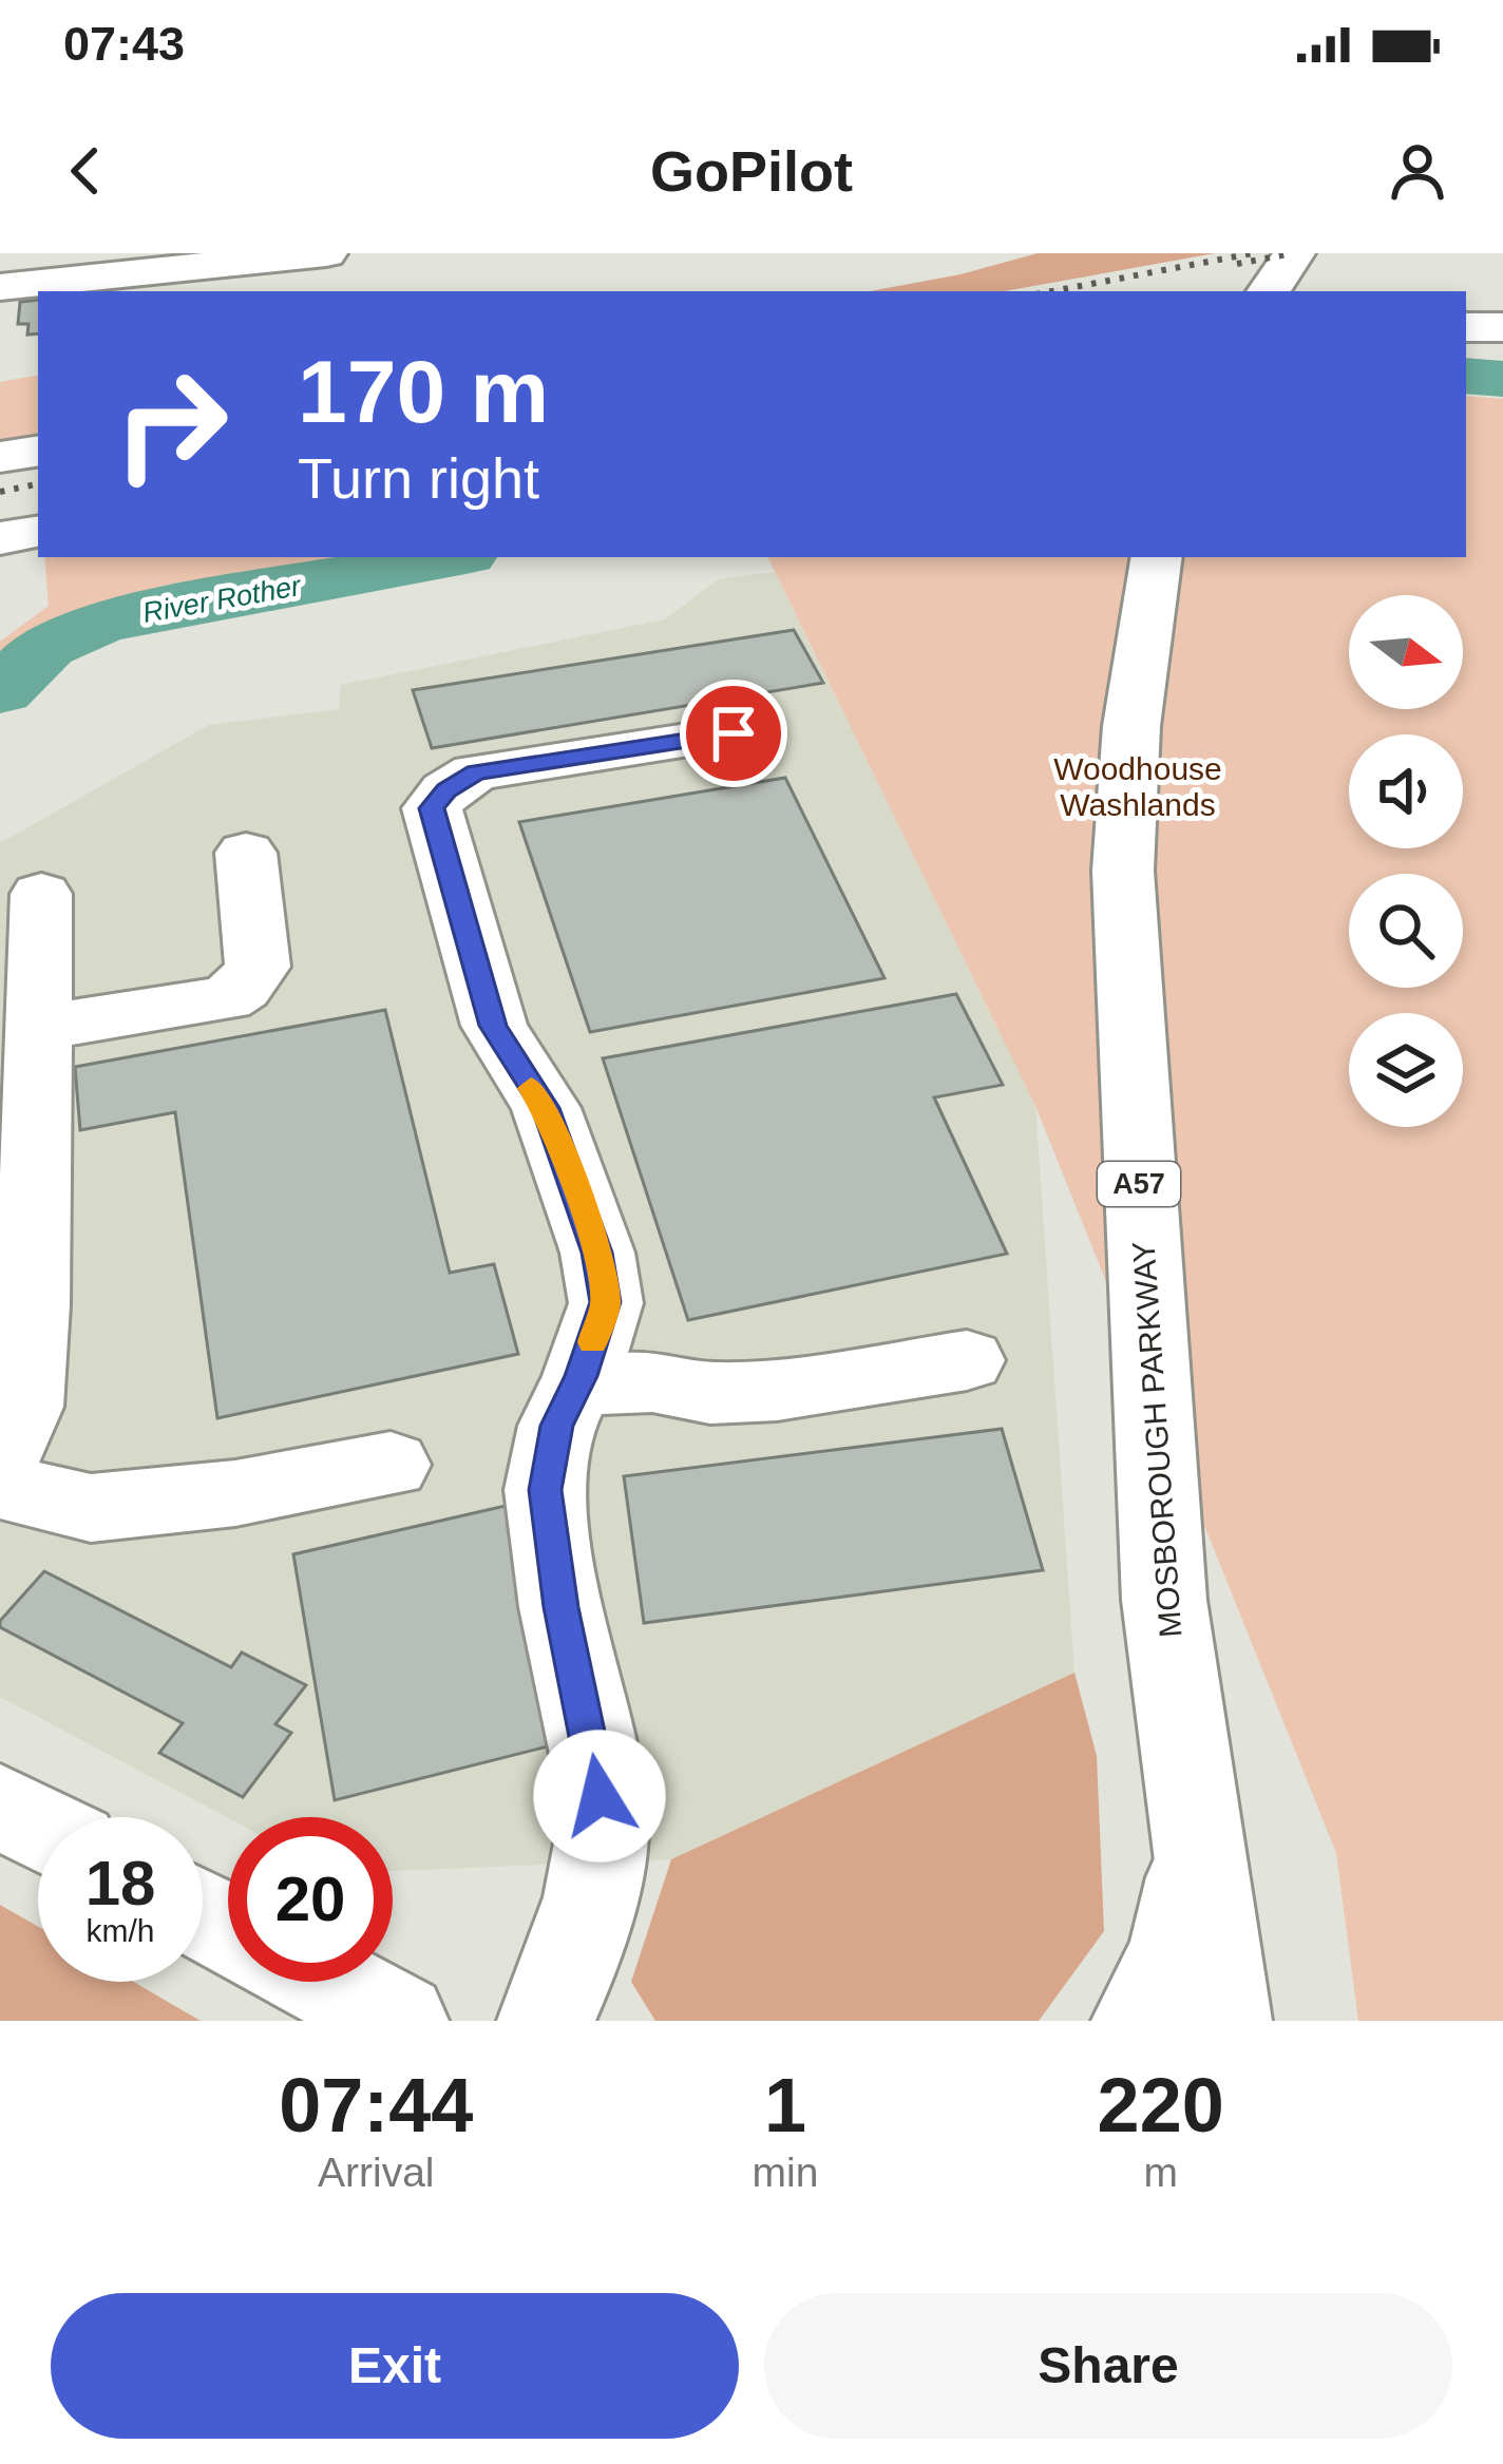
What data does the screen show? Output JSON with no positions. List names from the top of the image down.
{
  "streets": {
    "main road": ["A57", "MOSBOROUGH PARKWAY"]
  },
  "water": ["River Rother"],
  "parks": ["Woodhouse Washlands"],
  "north": "right",
  "page": {
    "status": "07:43",
    "header": "GoPilot",
    "turn": ["170 m", "Turn right"],
    "speed": "18 km/h",
    "limit": "20",
    "eta": [
      "07:44",
      "Arrival",
      "1",
      "min",
      "220",
      "m"
    ],
    "buttons": ["Exit", "Share"]
  }
}
